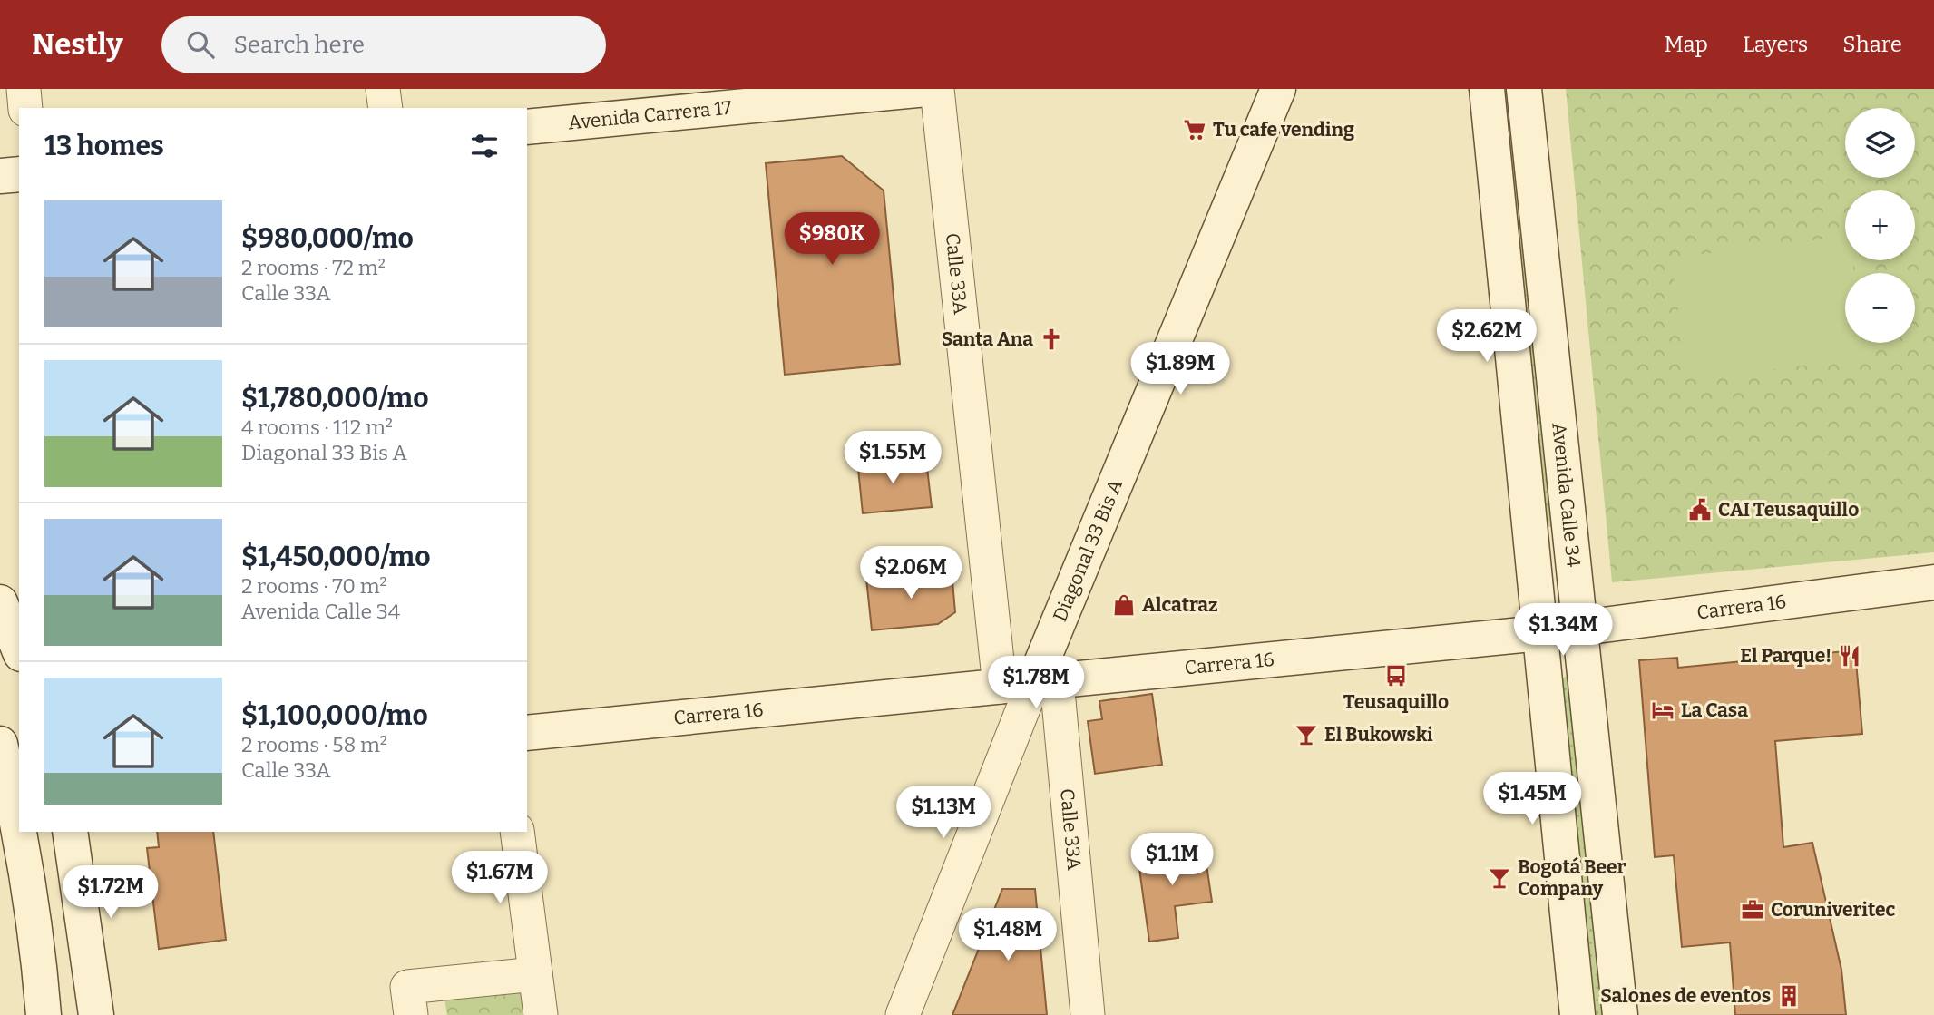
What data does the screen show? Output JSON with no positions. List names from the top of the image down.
{
  "streets": {
    "main road": [
      "Avenida Carrera 17",
      "Avenida Calle 34",
      "Diagonal 33 Bis A",
      "Carrera 16"
    ],
    "street": ["Calle 33A"]
  },
  "crossings": [
    ["Calle 33A", "Diagonal 33 Bis A"],
    ["Calle 33A", "Carrera 16"],
    ["Avenida Calle 34", "Carrera 16"],
    ["Diagonal 33 Bis A", "Carrera 16"]
  ],
  "places": {
    "supermarket": ["Tu cafe vending"],
    "church": ["Santa Ana"],
    "public building": ["CAI Teusaquillo"],
    "shop": ["Alcatraz"],
    "restaurant": ["El Parque!"],
    "bus stop": ["Teusaquillo"],
    "hotel": ["La Casa"],
    "bar": ["El Bukowski", "Bogotá Beer Company"],
    "office": ["Coruniveritec"],
    "building": ["Salones de eventos"]
  },
  "page": {
    "header": "Nestly",
    "search": "Search here",
    "nav": ["Map", "Layers", "Share"],
    "map_buttons": ["+", "−"],
    "heading": "13 homes",
    "list": [
      {
        "name": "$980,000/mo",
        "note": "2 rooms · 72 m² · Calle 33A"
      },
      {
        "name": "$1,780,000/mo",
        "note": "4 rooms · 112 m² · Diagonal 33 Bis A"
      },
      {
        "name": "$1,450,000/mo",
        "note": "2 rooms · 70 m² · Avenida Calle 34"
      },
      {
        "name": "$1,100,000/mo",
        "note": "2 rooms · 58 m² · Calle 33A"
      }
    ],
    "price": [
      "$980K",
      "$2.62M",
      "$1.89M",
      "$1.55M",
      "$2.06M",
      "$1.34M",
      "$1.78M",
      "$1.45M",
      "$1.13M",
      "$1.1M",
      "$1.67M",
      "$1.72M",
      "$1.48M"
    ]
  }
}
